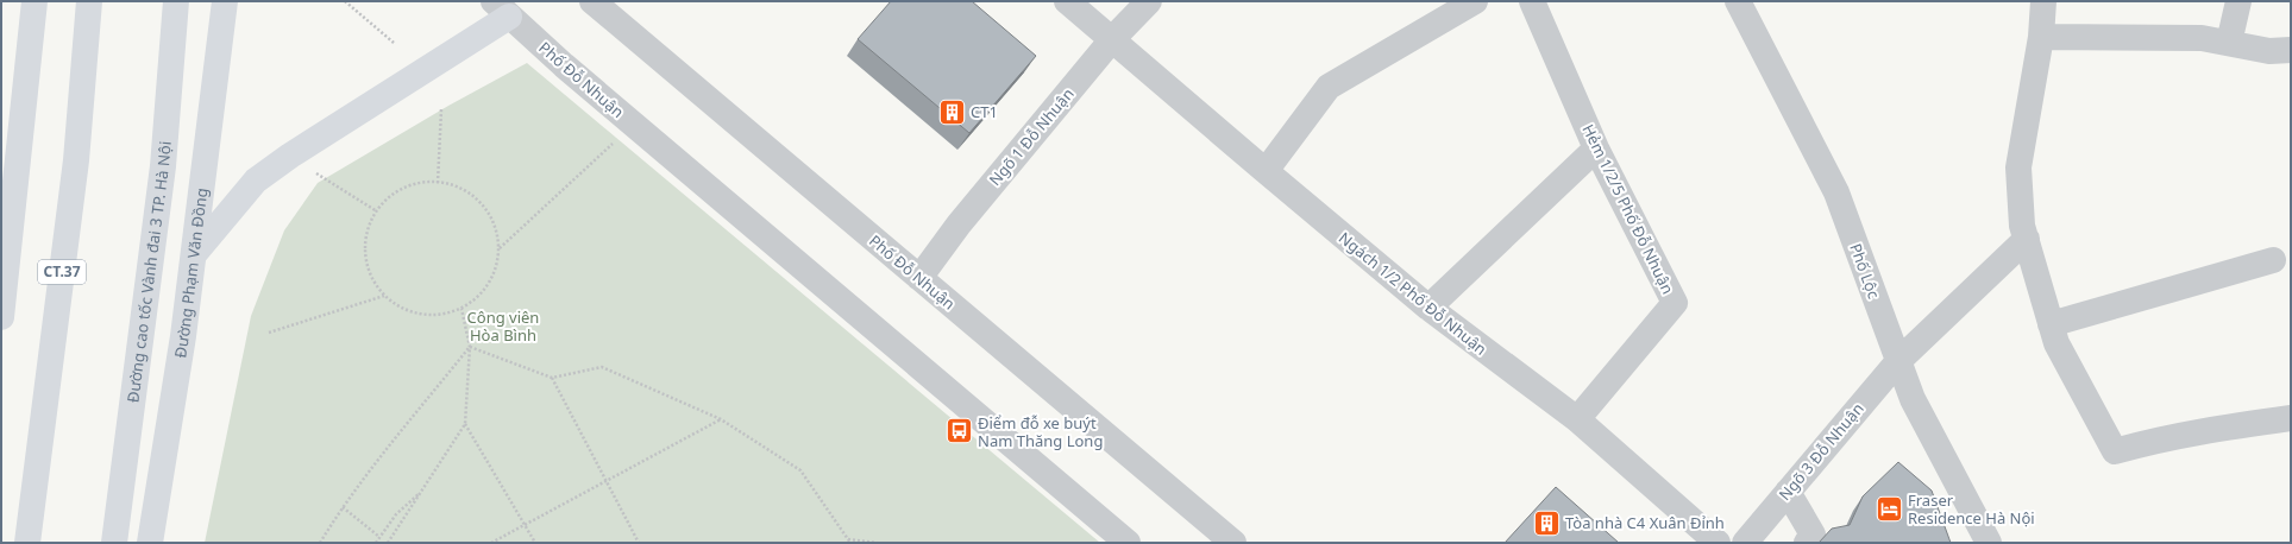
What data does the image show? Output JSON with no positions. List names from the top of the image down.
{
  "streets": {
    "main road": ["CT.37", "Đường cao tốc Vành đai 3 TP. Hà Nội", "Đường Phạm Văn Đồng"],
    "street": [
      "Phố Đỗ Nhuận",
      "Ngõ 1 Đỗ Nhuận",
      "Hẻm 1/2/5 Phố Đỗ Nhuận",
      "Phố Lộc",
      "Ngách 1/2 Phố Đỗ Nhuận",
      "Ngõ 3 Đỗ Nhuận"
    ]
  },
  "crossings": [
    ["Phố Đỗ Nhuận", "Ngõ 1 Đỗ Nhuận"],
    ["Ngõ 1 Đỗ Nhuận", "Ngách 1/2 Phố Đỗ Nhuận"],
    ["Hẻm 1/2/5 Phố Đỗ Nhuận", "Ngách 1/2 Phố Đỗ Nhuận"],
    ["Phố Lộc", "Ngõ 3 Đỗ Nhuận"]
  ],
  "parks": ["Công viên Hòa Bình"],
  "places": {
    "building": ["CT1", "Tòa nhà C4 Xuân Đỉnh"],
    "bus stop": ["Điểm đỗ xe buýt Nam Thăng Long"],
    "hotel": ["Fraser Residence Hà Nội"]
  }
}
